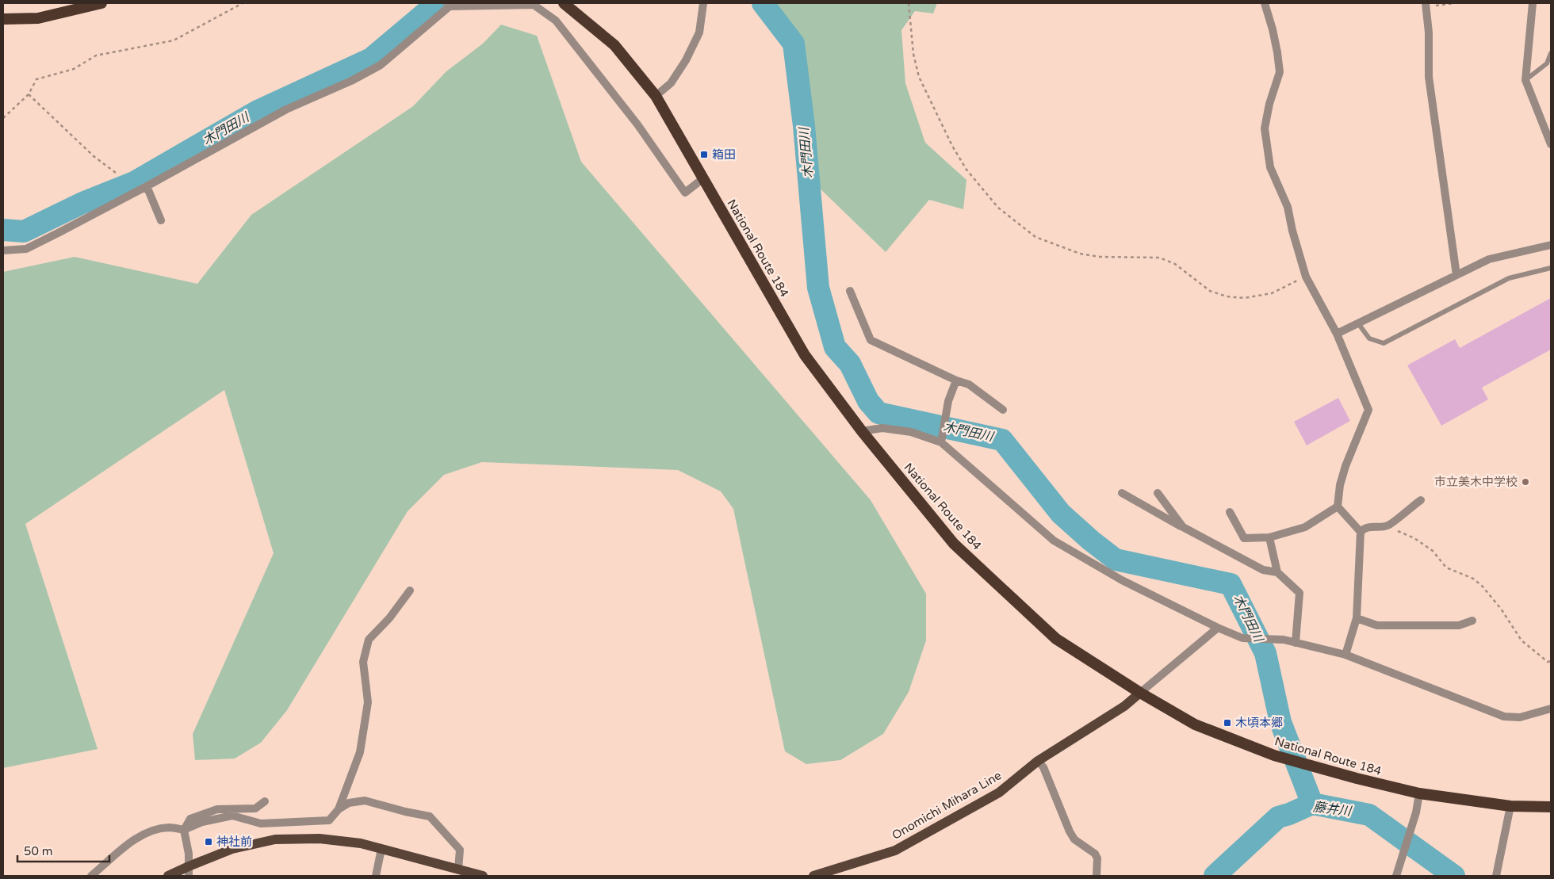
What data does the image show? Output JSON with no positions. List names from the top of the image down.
{
  "streets": {
    "highway": ["National Route 184"],
    "main road": ["Onomichi Mihara Line"]
  },
  "crossings": [
    ["National Route 184", "Onomichi Mihara Line"]
  ],
  "water": ["木門田川", "藤井川"],
  "places": {
    "transit": ["箱田", "木頃本郷", "神社前"],
    "other": ["市立美木中学校"]
  },
  "scale_bar": "50 m"
}
